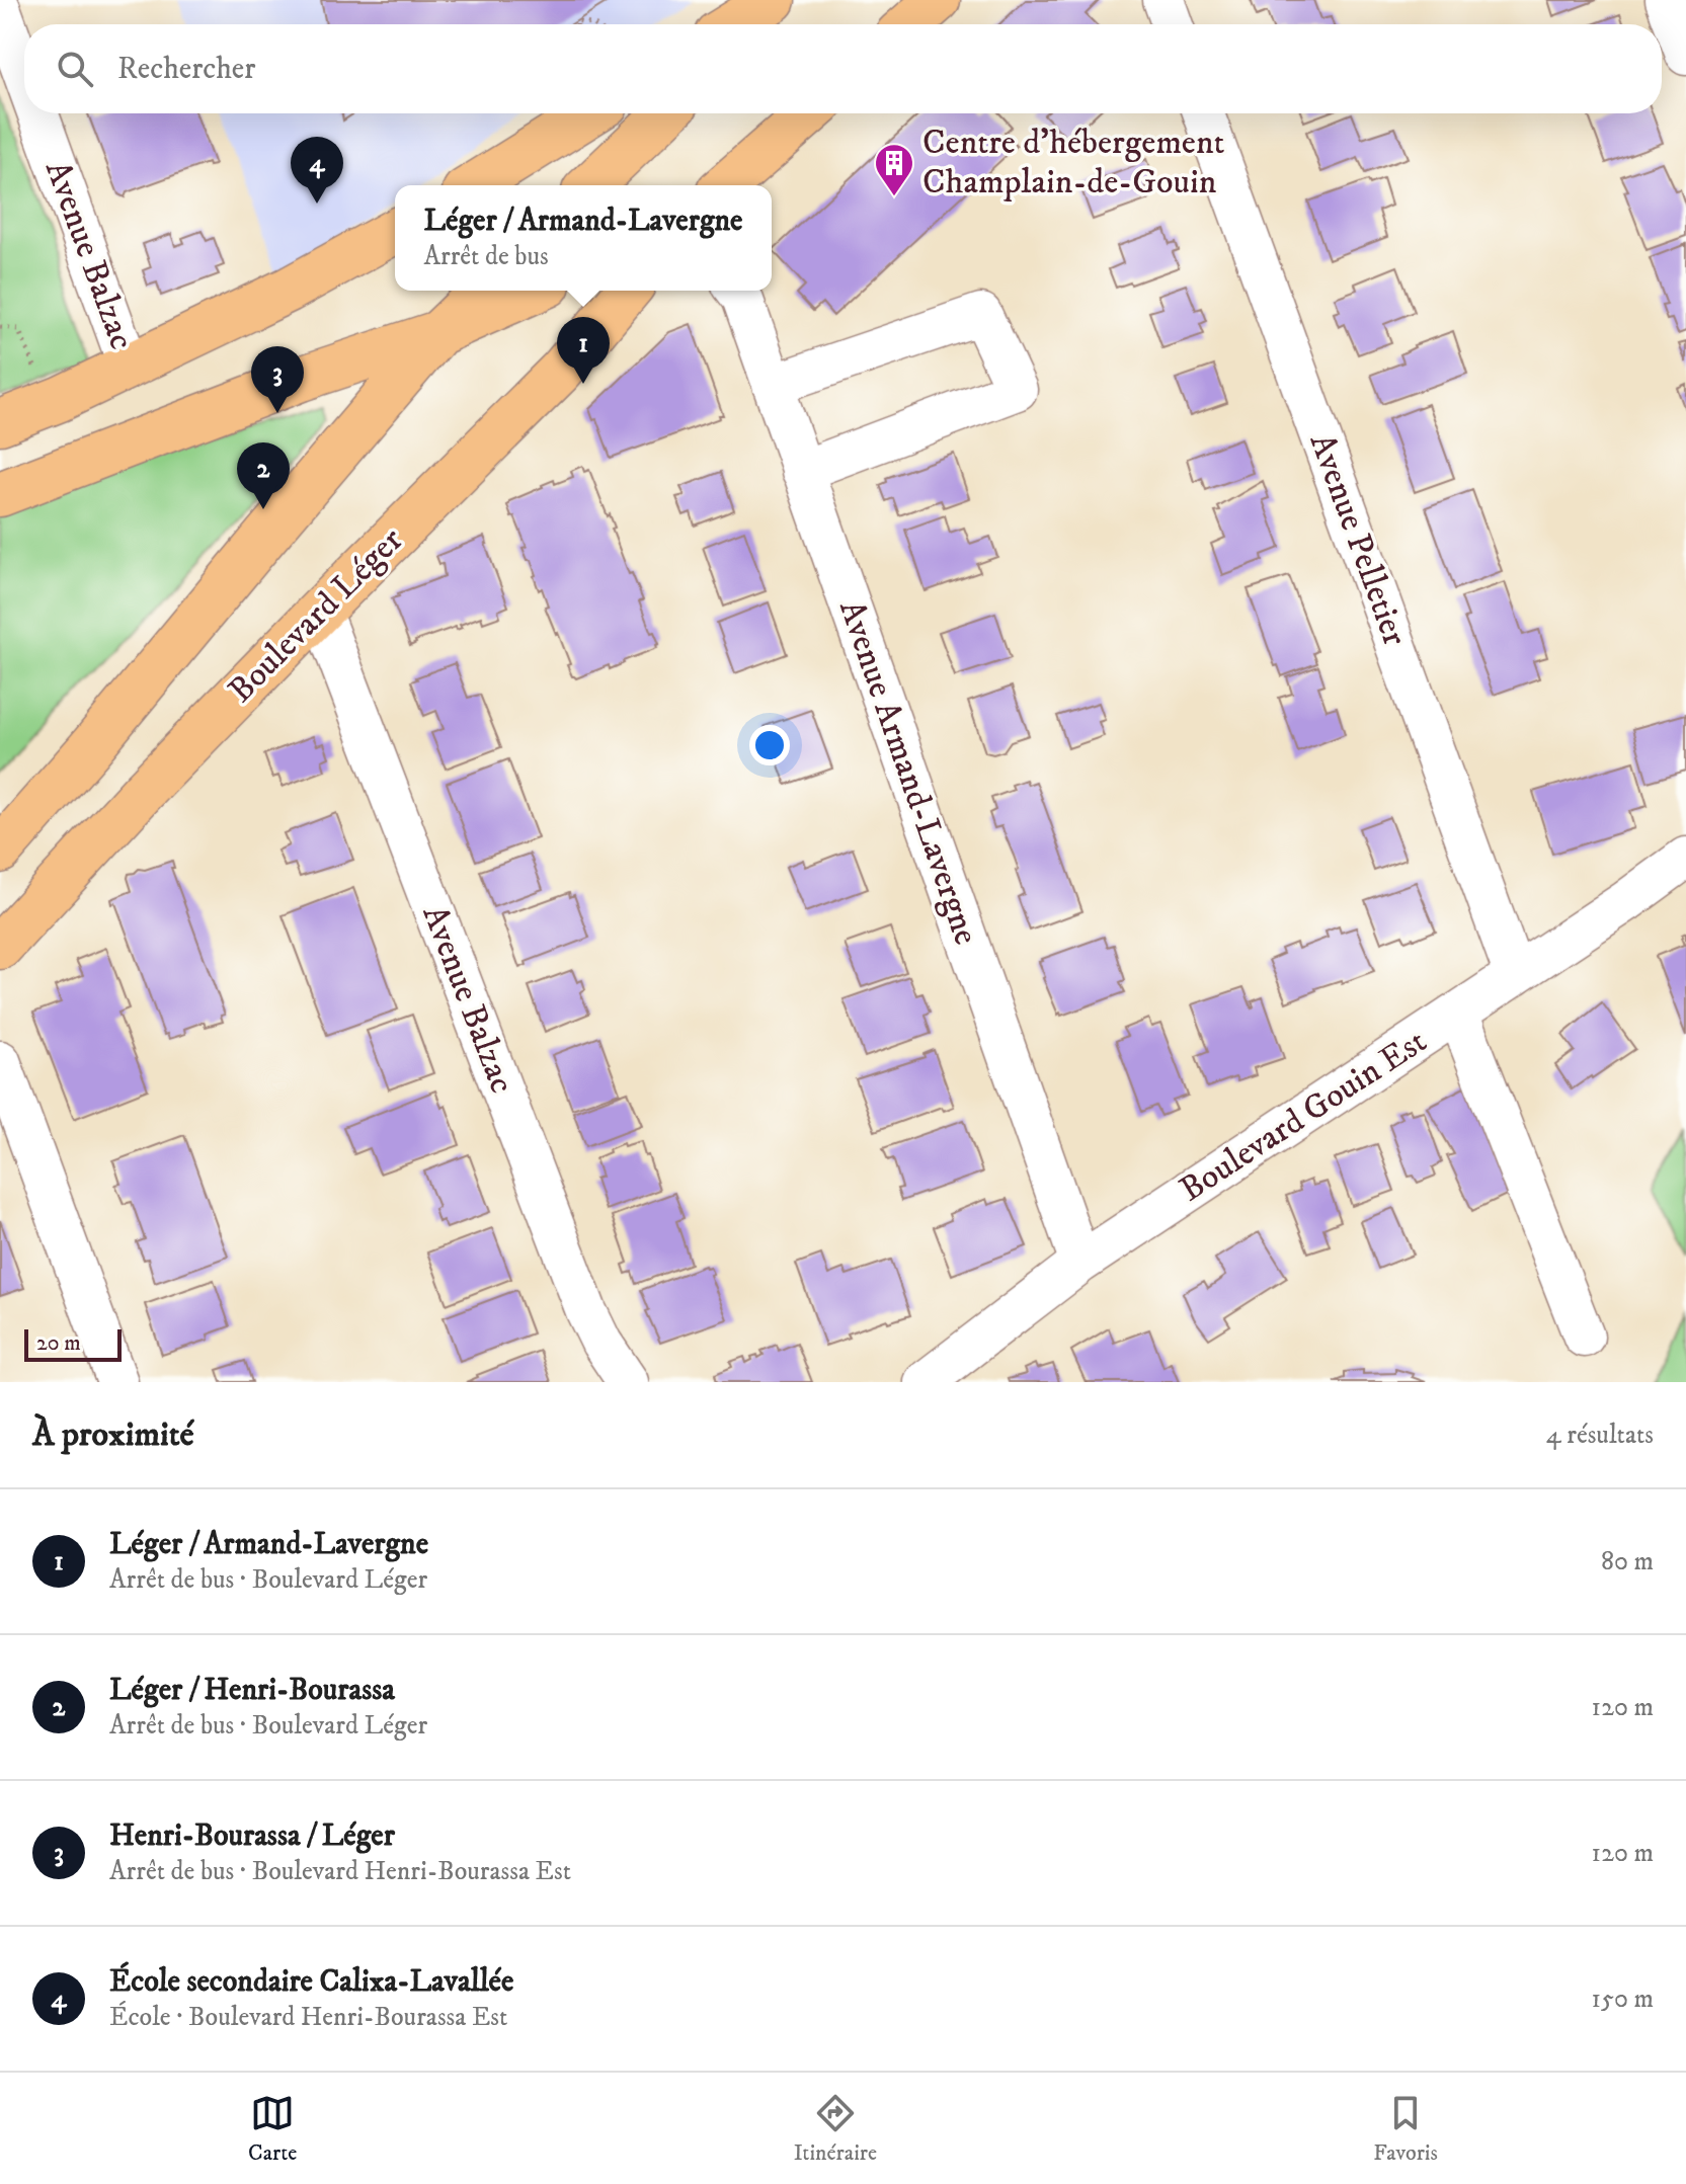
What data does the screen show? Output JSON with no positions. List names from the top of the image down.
{
  "streets": {
    "main road": ["Boulevard Léger"],
    "street": [
      "Avenue Balzac",
      "Avenue Pelletier",
      "Avenue Armand-Lavergne",
      "Boulevard Gouin Est"
    ]
  },
  "crossings": [
    ["Avenue Balzac", "Boulevard Léger"],
    ["Avenue Pelletier", "Boulevard Gouin Est"],
    ["Avenue Armand-Lavergne", "Boulevard Gouin Est"]
  ],
  "places": {
    "building": ["Centre d'hébergement Champlain-de-Gouin"]
  },
  "scale_bar": "20 m",
  "page": {
    "search": "Rechercher",
    "pins": [
      "4",
      "1",
      "3",
      "2"
    ],
    "popup": ["Léger / Armand-Lavergne", "Arrêt de bus"],
    "scale": "20 m",
    "heading": ["À proximité", "4 résultats"],
    "list": [
      {
        "mark": "1",
        "name": "Léger / Armand-Lavergne",
        "note": "Arrêt de bus · Boulevard Léger",
        "value": "80 m"
      },
      {
        "mark": "2",
        "name": "Léger / Henri-Bourassa",
        "note": "Arrêt de bus · Boulevard Léger",
        "value": "120 m"
      },
      {
        "mark": "3",
        "name": "Henri-Bourassa / Léger",
        "note": "Arrêt de bus · Boulevard Henri-Bourassa Est",
        "value": "120 m"
      },
      {
        "mark": "4",
        "name": "École secondaire Calixa-Lavallée",
        "note": "École · Boulevard Henri-Bourassa Est",
        "value": "150 m"
      }
    ],
    "nav": ["Carte", "Itinéraire", "Favoris"]
  }
}
